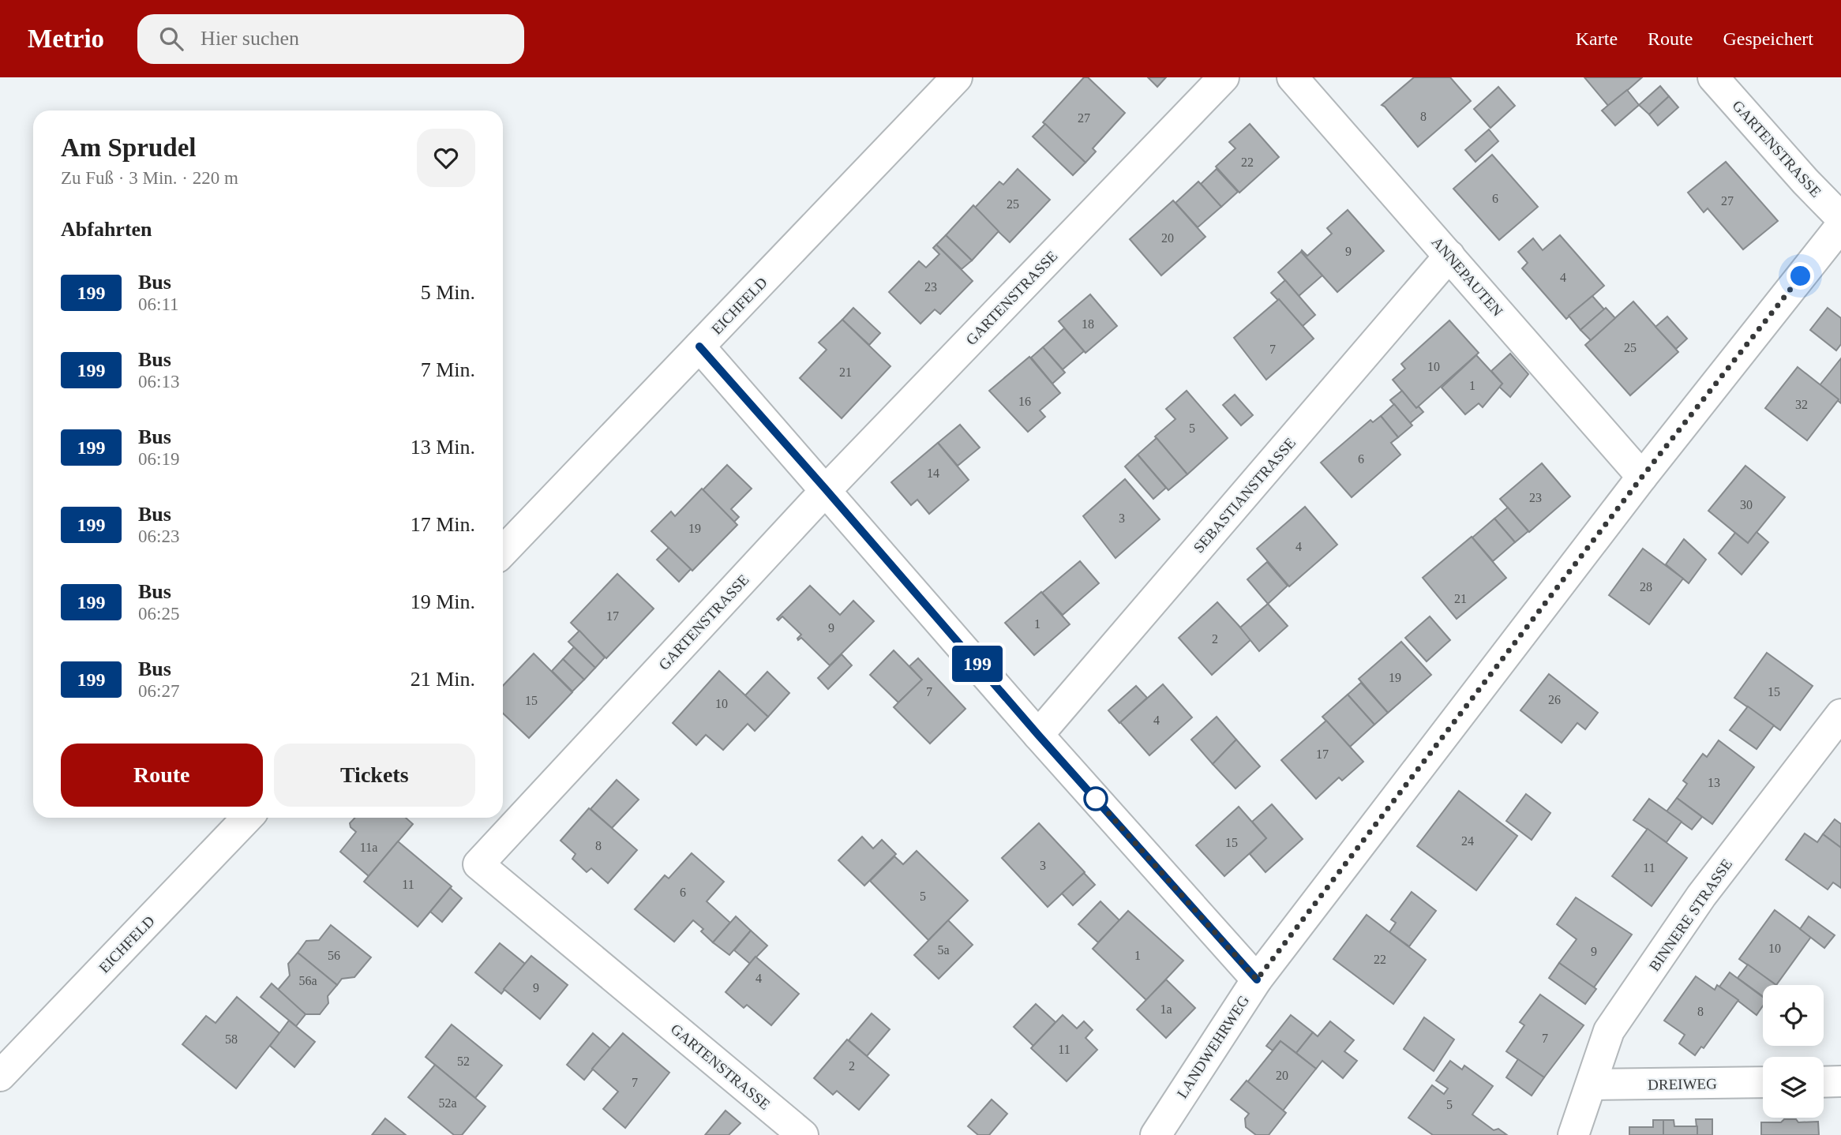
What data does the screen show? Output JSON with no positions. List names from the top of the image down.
{
  "streets": {
    "street": [
      "GARTENSTRASSE",
      "ANNEPAUTEN",
      "EICHFELD",
      "SEBASTIANSTRASSE",
      "BINNERE STRASSE",
      "LANDWEHRWEG",
      "DREIWEG"
    ]
  },
  "crossings": [
    ["ANNEPAUTEN", "SEBASTIANSTRASSE"],
    ["ANNEPAUTEN", "LANDWEHRWEG"],
    ["BINNERE STRASSE", "DREIWEG"]
  ],
  "lines": ["bus line 199"],
  "house_numbers": [
    "8",
    "27",
    "22",
    "6",
    "27",
    "25",
    "20",
    "9",
    "4",
    "23",
    "18",
    "25",
    "7",
    "10",
    "21",
    "1",
    "16",
    "32",
    "5",
    "6",
    "14",
    "23",
    "30",
    "3",
    "19",
    "4",
    "28",
    "21",
    "17",
    "1",
    "9",
    "2",
    "19",
    "7",
    "15",
    "26",
    "15",
    "10",
    "4",
    "17",
    "13",
    "24",
    "15",
    "8",
    "11a",
    "3",
    "11",
    "11",
    "6",
    "5",
    "10",
    "5a",
    "9",
    "56",
    "1",
    "22",
    "4",
    "56a",
    "9",
    "1a",
    "8",
    "7",
    "58",
    "11",
    "52",
    "2",
    "20",
    "7",
    "52a",
    "5"
  ],
  "page": {
    "header": "Metrio",
    "search": "Hier suchen",
    "nav": ["Karte", "Route", "Gespeichert"],
    "on_map": "199",
    "heading": [
      ["Am Sprudel", "Zu Fuß · 3 Min. · 220 m"],
      "Abfahrten"
    ],
    "list": [
      {
        "mark": "199",
        "name": "Bus",
        "note": "06:11",
        "value": "5 Min."
      },
      {
        "mark": "199",
        "name": "Bus",
        "note": "06:13",
        "value": "7 Min."
      },
      {
        "mark": "199",
        "name": "Bus",
        "note": "06:19",
        "value": "13 Min."
      },
      {
        "mark": "199",
        "name": "Bus",
        "note": "06:23",
        "value": "17 Min."
      },
      {
        "mark": "199",
        "name": "Bus",
        "note": "06:25",
        "value": "19 Min."
      },
      {
        "mark": "199",
        "name": "Bus",
        "note": "06:27",
        "value": "21 Min."
      }
    ],
    "buttons": ["Route", "Tickets"]
  }
}
